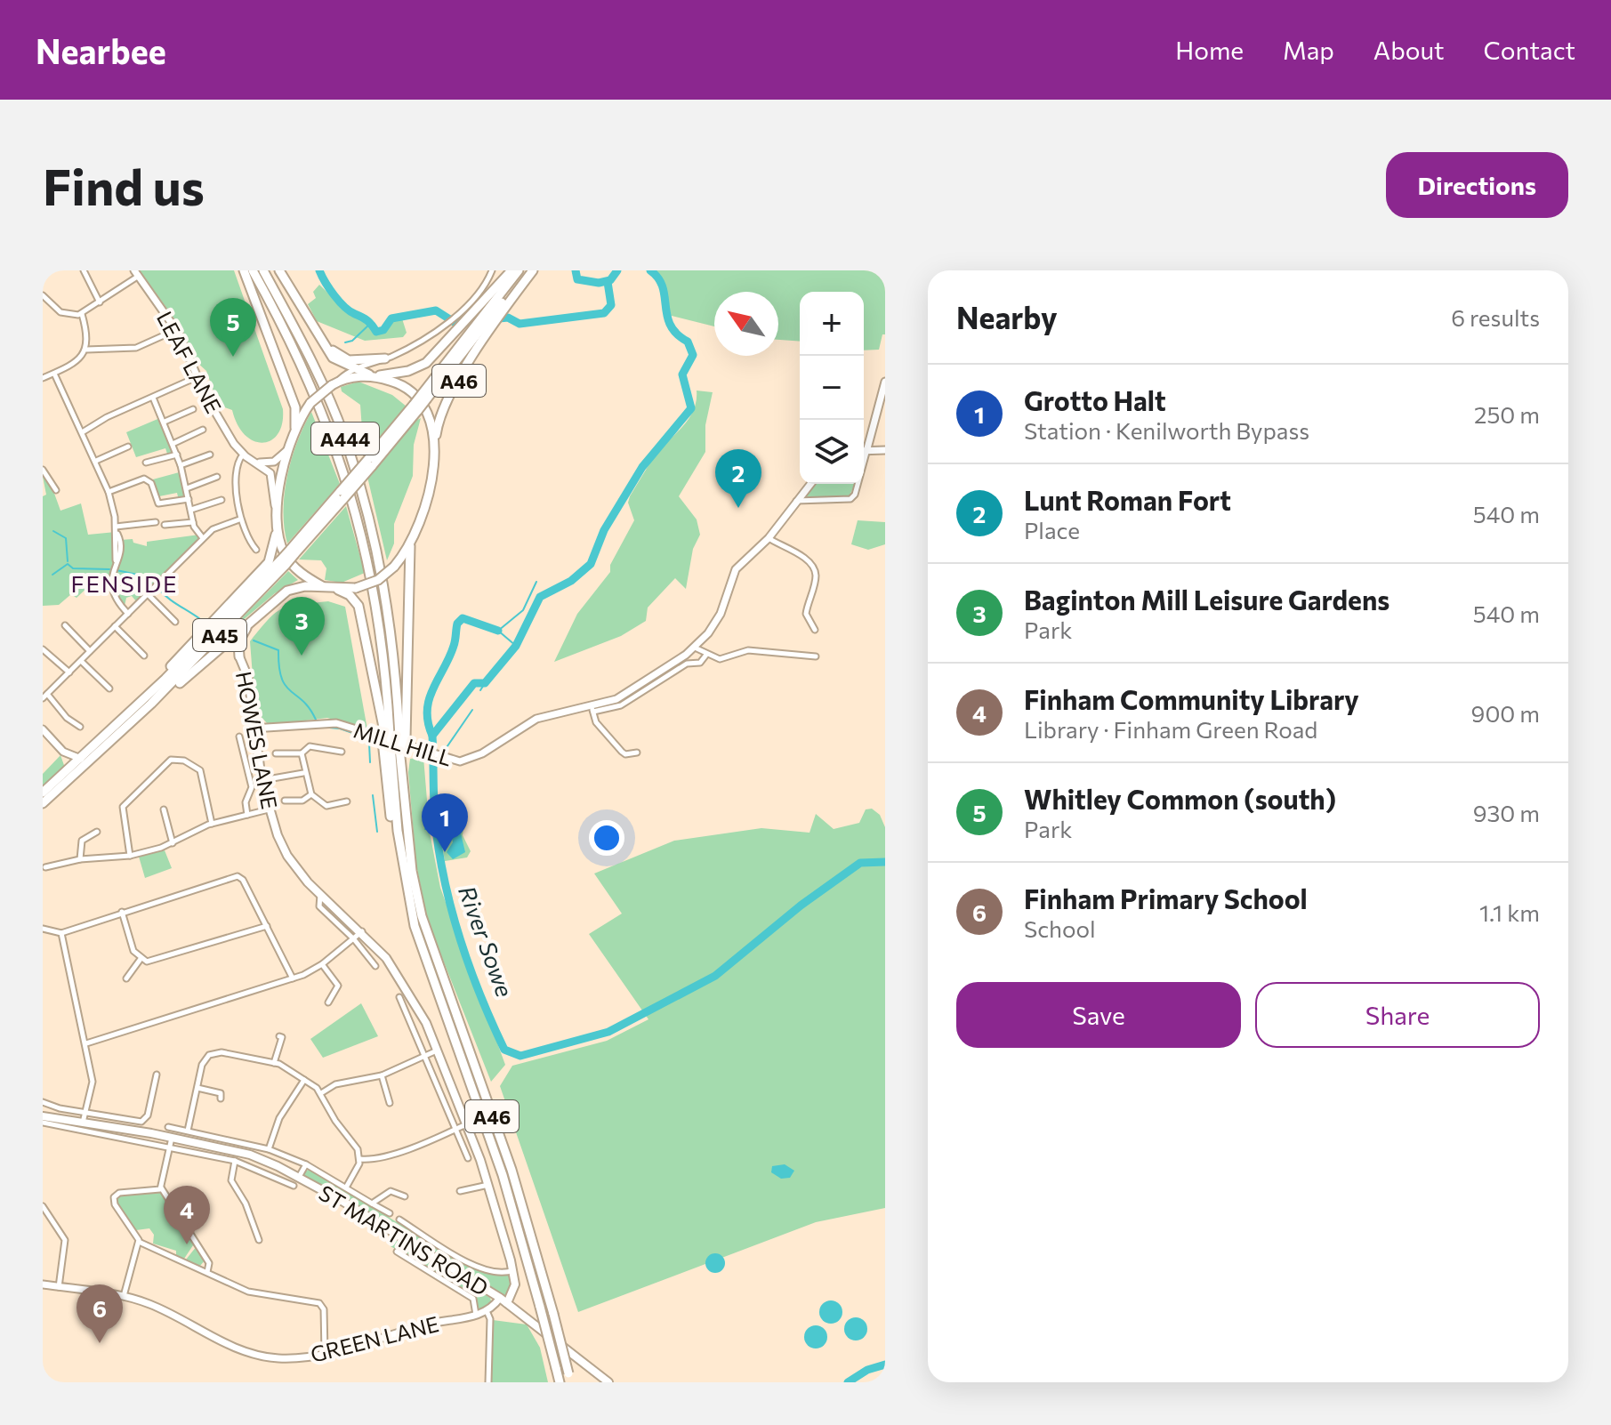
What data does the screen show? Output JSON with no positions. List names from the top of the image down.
{
  "streets": {
    "highway": ["A46", "A444", "A45"],
    "main road": ["HOWES LANE", "ST MARTINS ROAD"],
    "street": ["LEAF LANE", "MILL HILL", "GREEN LANE"]
  },
  "crossings": [
    ["A46", "A444"],
    ["A46", "A45"],
    ["HOWES LANE", "MILL HILL"],
    ["HOWES LANE", "ST MARTINS ROAD"]
  ],
  "districts": ["FENSIDE"],
  "water": ["River Sowe"],
  "north": "top left",
  "page": {
    "header": "Nearbee",
    "nav": [
      "Home",
      "Map",
      "About",
      "Contact"
    ],
    "buttons": [
      "Directions",
      ["Save", "Share"]
    ],
    "title": "Find us",
    "heading": ["Nearby", "6 results"],
    "map_buttons": ["+", "−"],
    "pins": [
      "5",
      "2",
      "3",
      "1",
      "4",
      "6"
    ],
    "list": [
      {
        "mark": "1",
        "name": "Grotto Halt",
        "note": "Station · Kenilworth Bypass",
        "value": "250 m"
      },
      {
        "mark": "2",
        "name": "Lunt Roman Fort",
        "note": "Place",
        "value": "540 m"
      },
      {
        "mark": "3",
        "name": "Baginton Mill Leisure Gardens",
        "note": "Park",
        "value": "540 m"
      },
      {
        "mark": "4",
        "name": "Finham Community Library",
        "note": "Library · Finham Green Road",
        "value": "900 m"
      },
      {
        "mark": "5",
        "name": "Whitley Common (south)",
        "note": "Park",
        "value": "930 m"
      },
      {
        "mark": "6",
        "name": "Finham Primary School",
        "note": "School",
        "value": "1.1 km"
      }
    ]
  }
}
